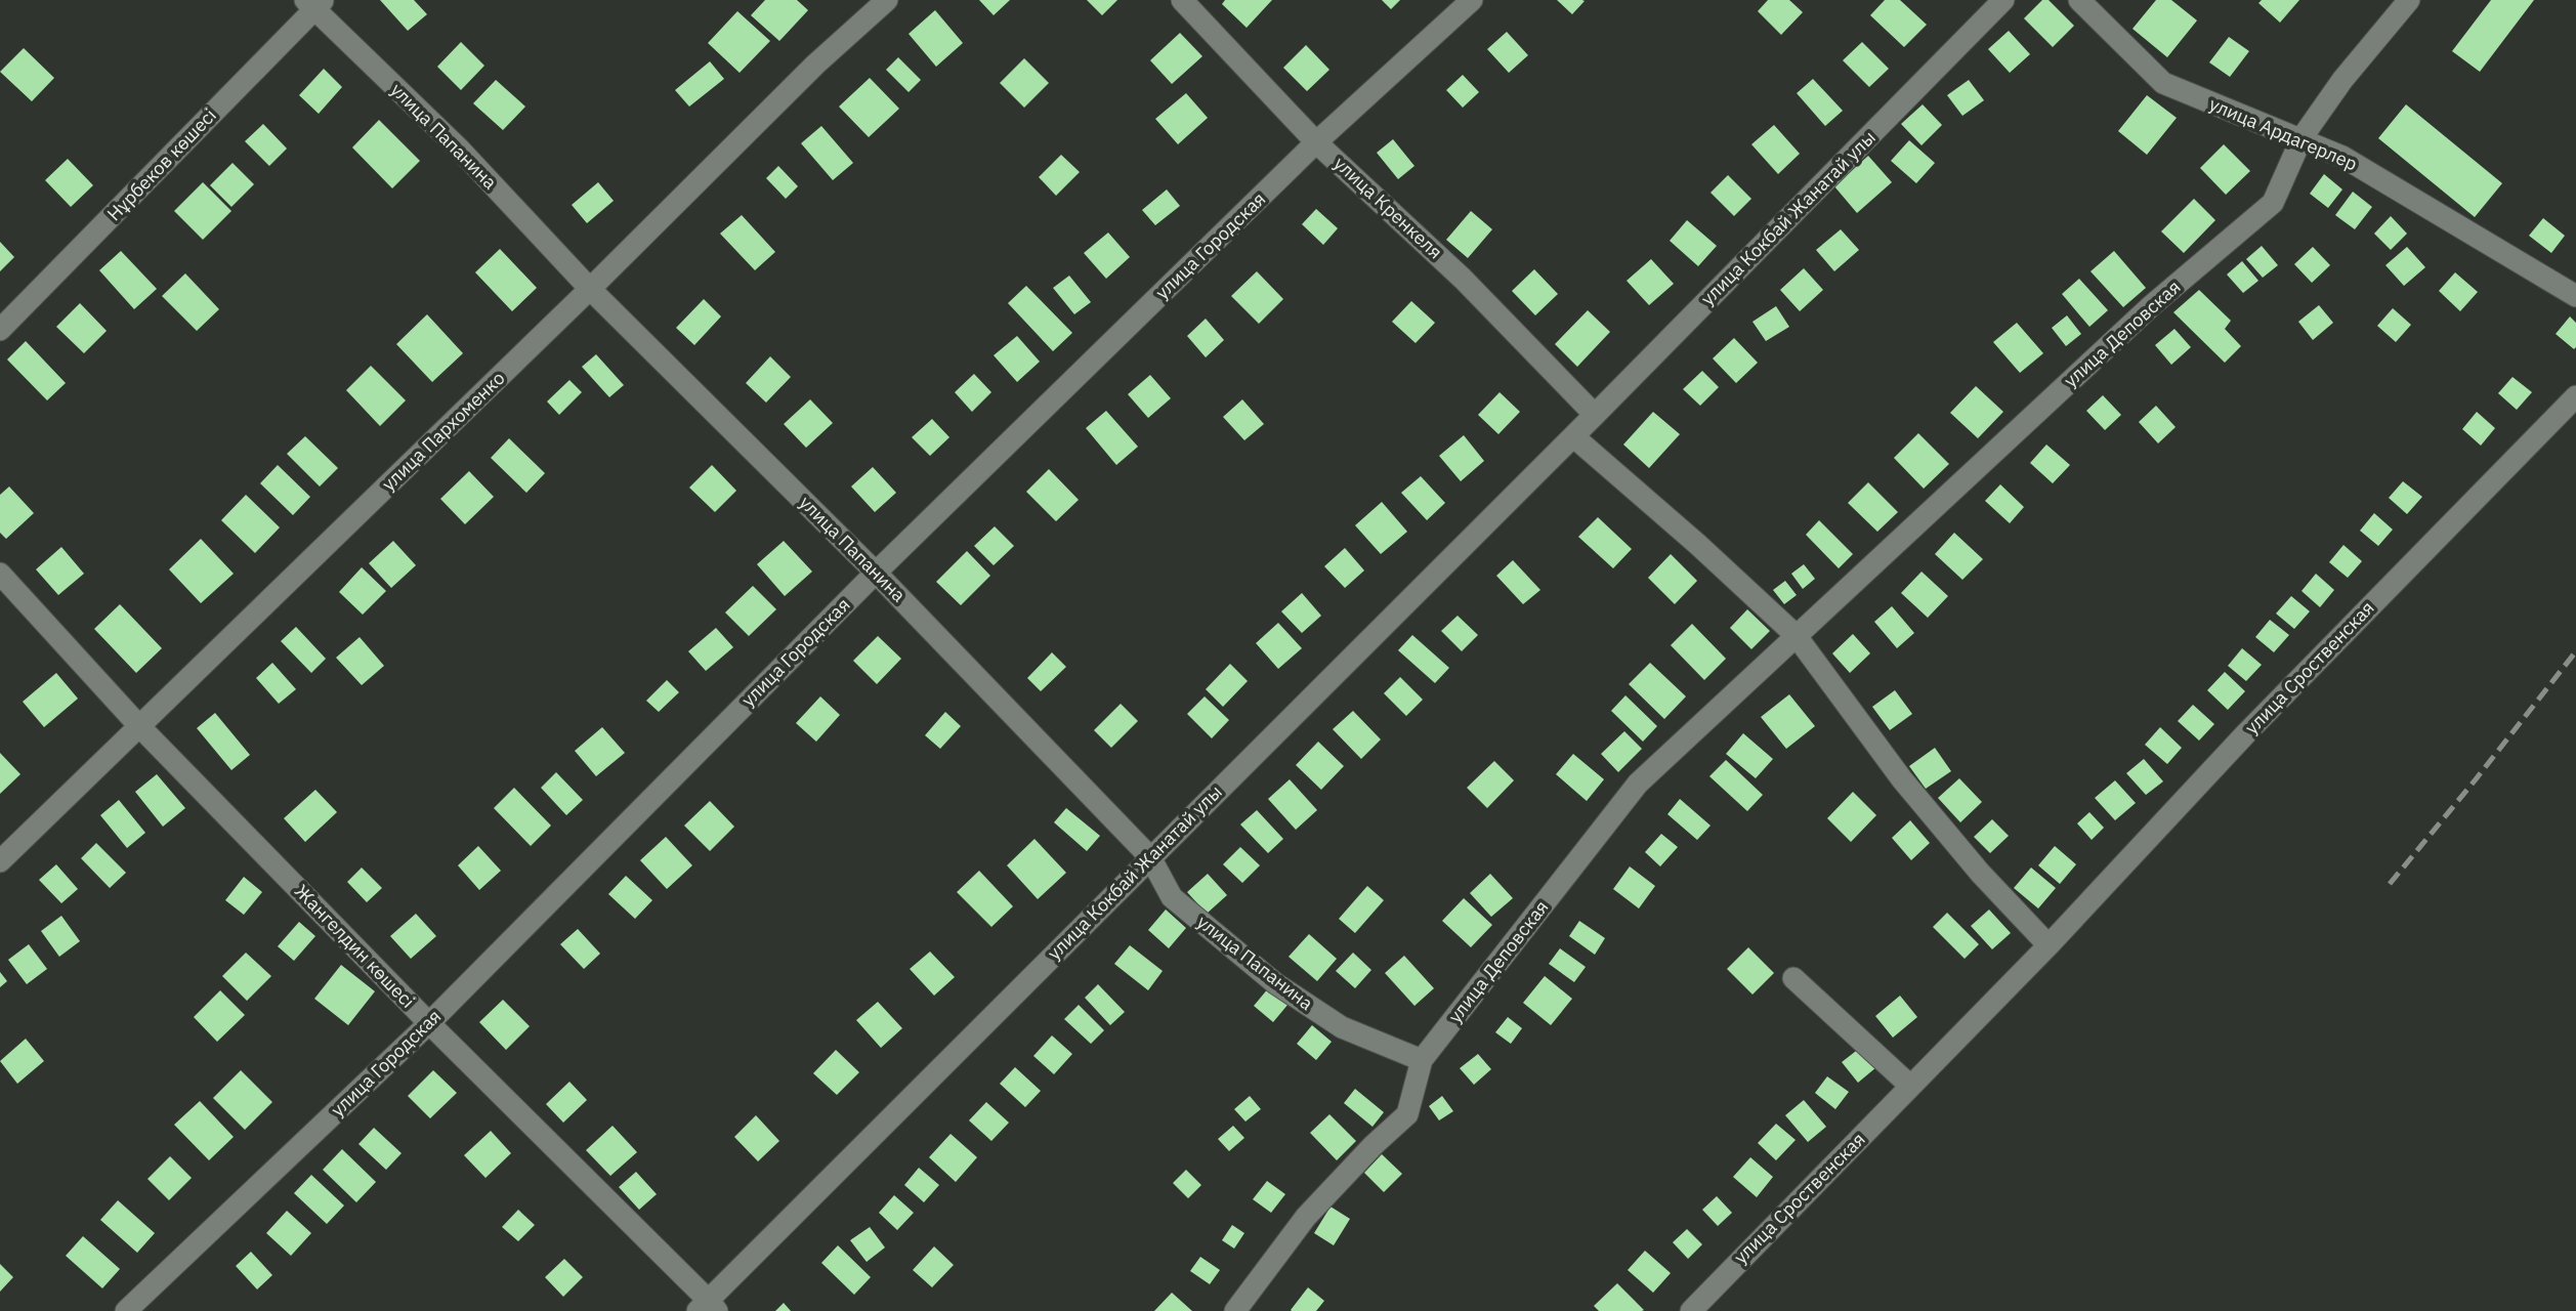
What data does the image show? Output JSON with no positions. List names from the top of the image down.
{
  "streets": {
    "street": [
      "улица Ардагерлер",
      "улица Папанина",
      "Нұрбеков көшесі",
      "улица Кренкеля",
      "улица Кокбай Жанатай улы",
      "улица Городская",
      "улица Деповская",
      "улица Пархоменко",
      "улица Сроственская",
      "Жангелдин көшесі"
    ]
  },
  "crossings": [
    ["улица Ардагерлер", "улица Деповская"],
    ["улица Папанина", "Нұрбеков көшесі"],
    ["улица Папанина", "улица Кокбай Жанатай улы"],
    ["улица Папанина", "улица Городская"],
    ["улица Папанина", "улица Деповская"],
    ["улица Папанина", "улица Пархоменко"],
    ["улица Кренкеля", "улица Кокбай Жанатай улы"],
    ["улица Кренкеля", "улица Городская"],
    ["улица Кокбай Жанатай улы", "Жангелдин көшесі"],
    ["улица Городская", "Жангелдин көшесі"],
    ["улица Пархоменко", "Жангелдин көшесі"]
  ]
}
